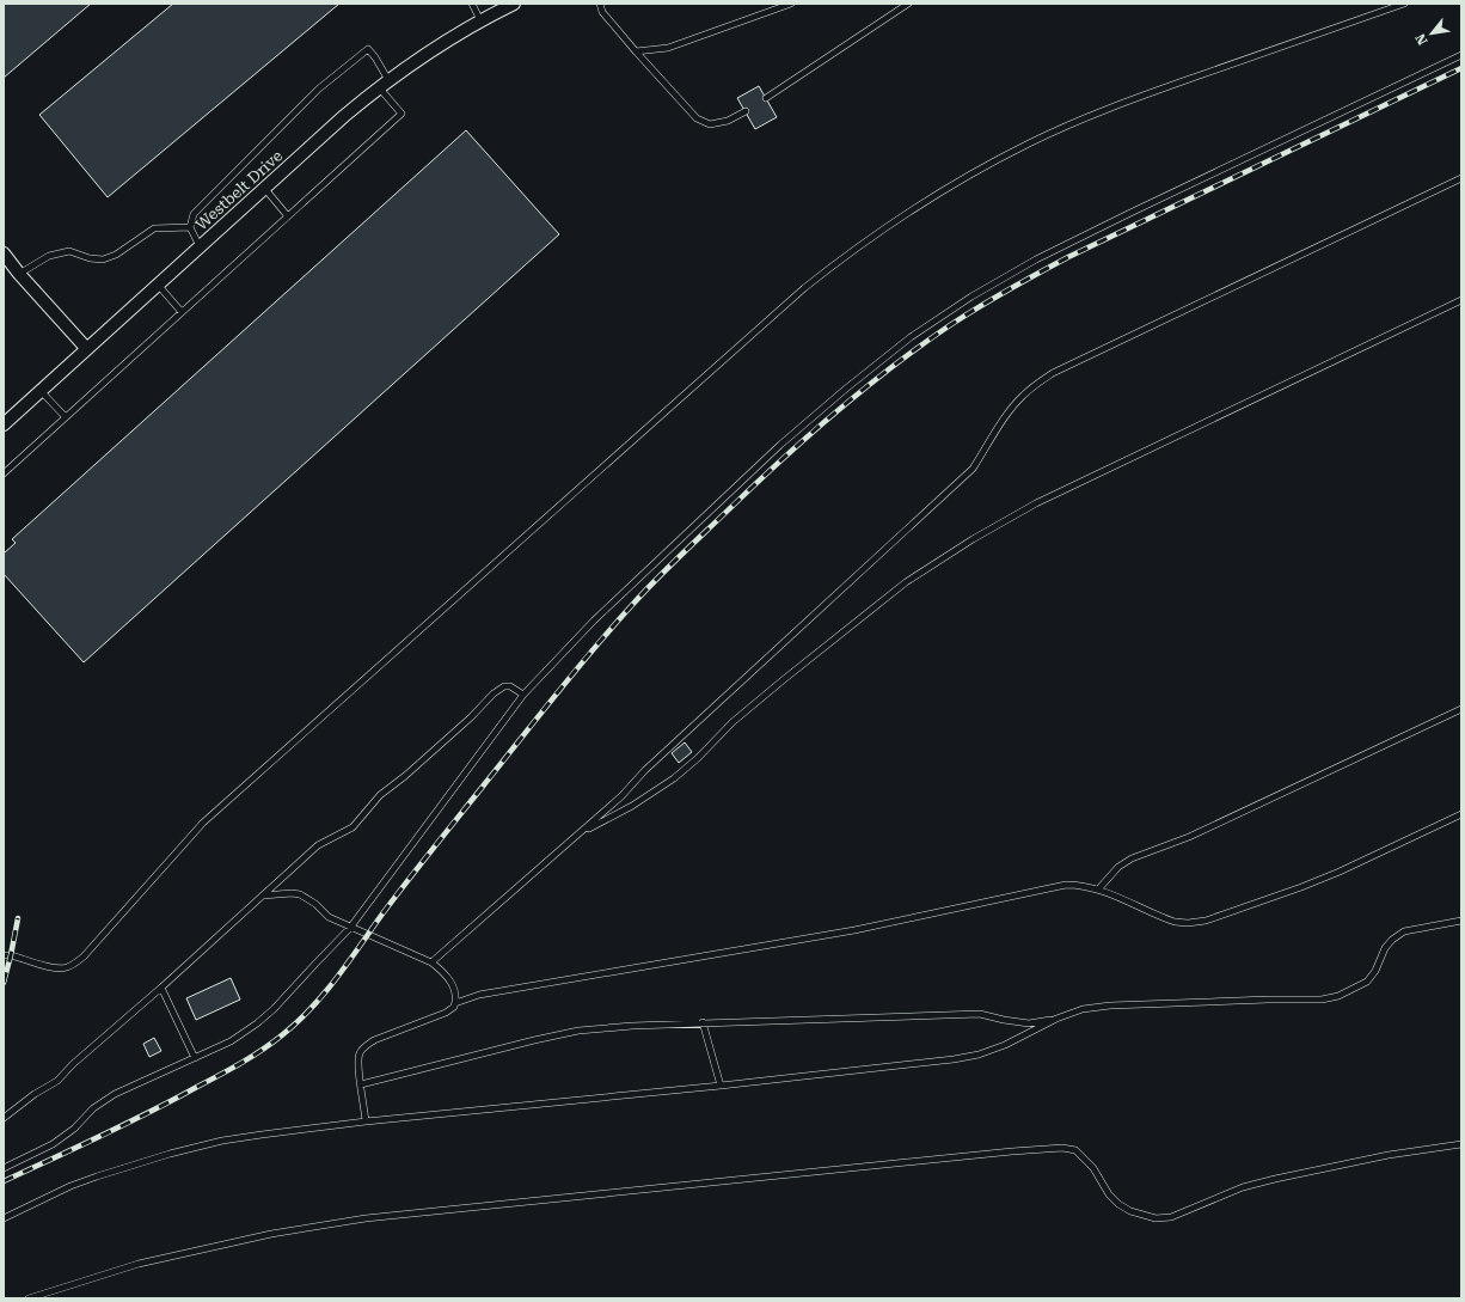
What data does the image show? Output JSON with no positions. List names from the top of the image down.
{
  "streets": {
    "street": ["Westbelt Drive"]
  },
  "north": "bottom left"
}
